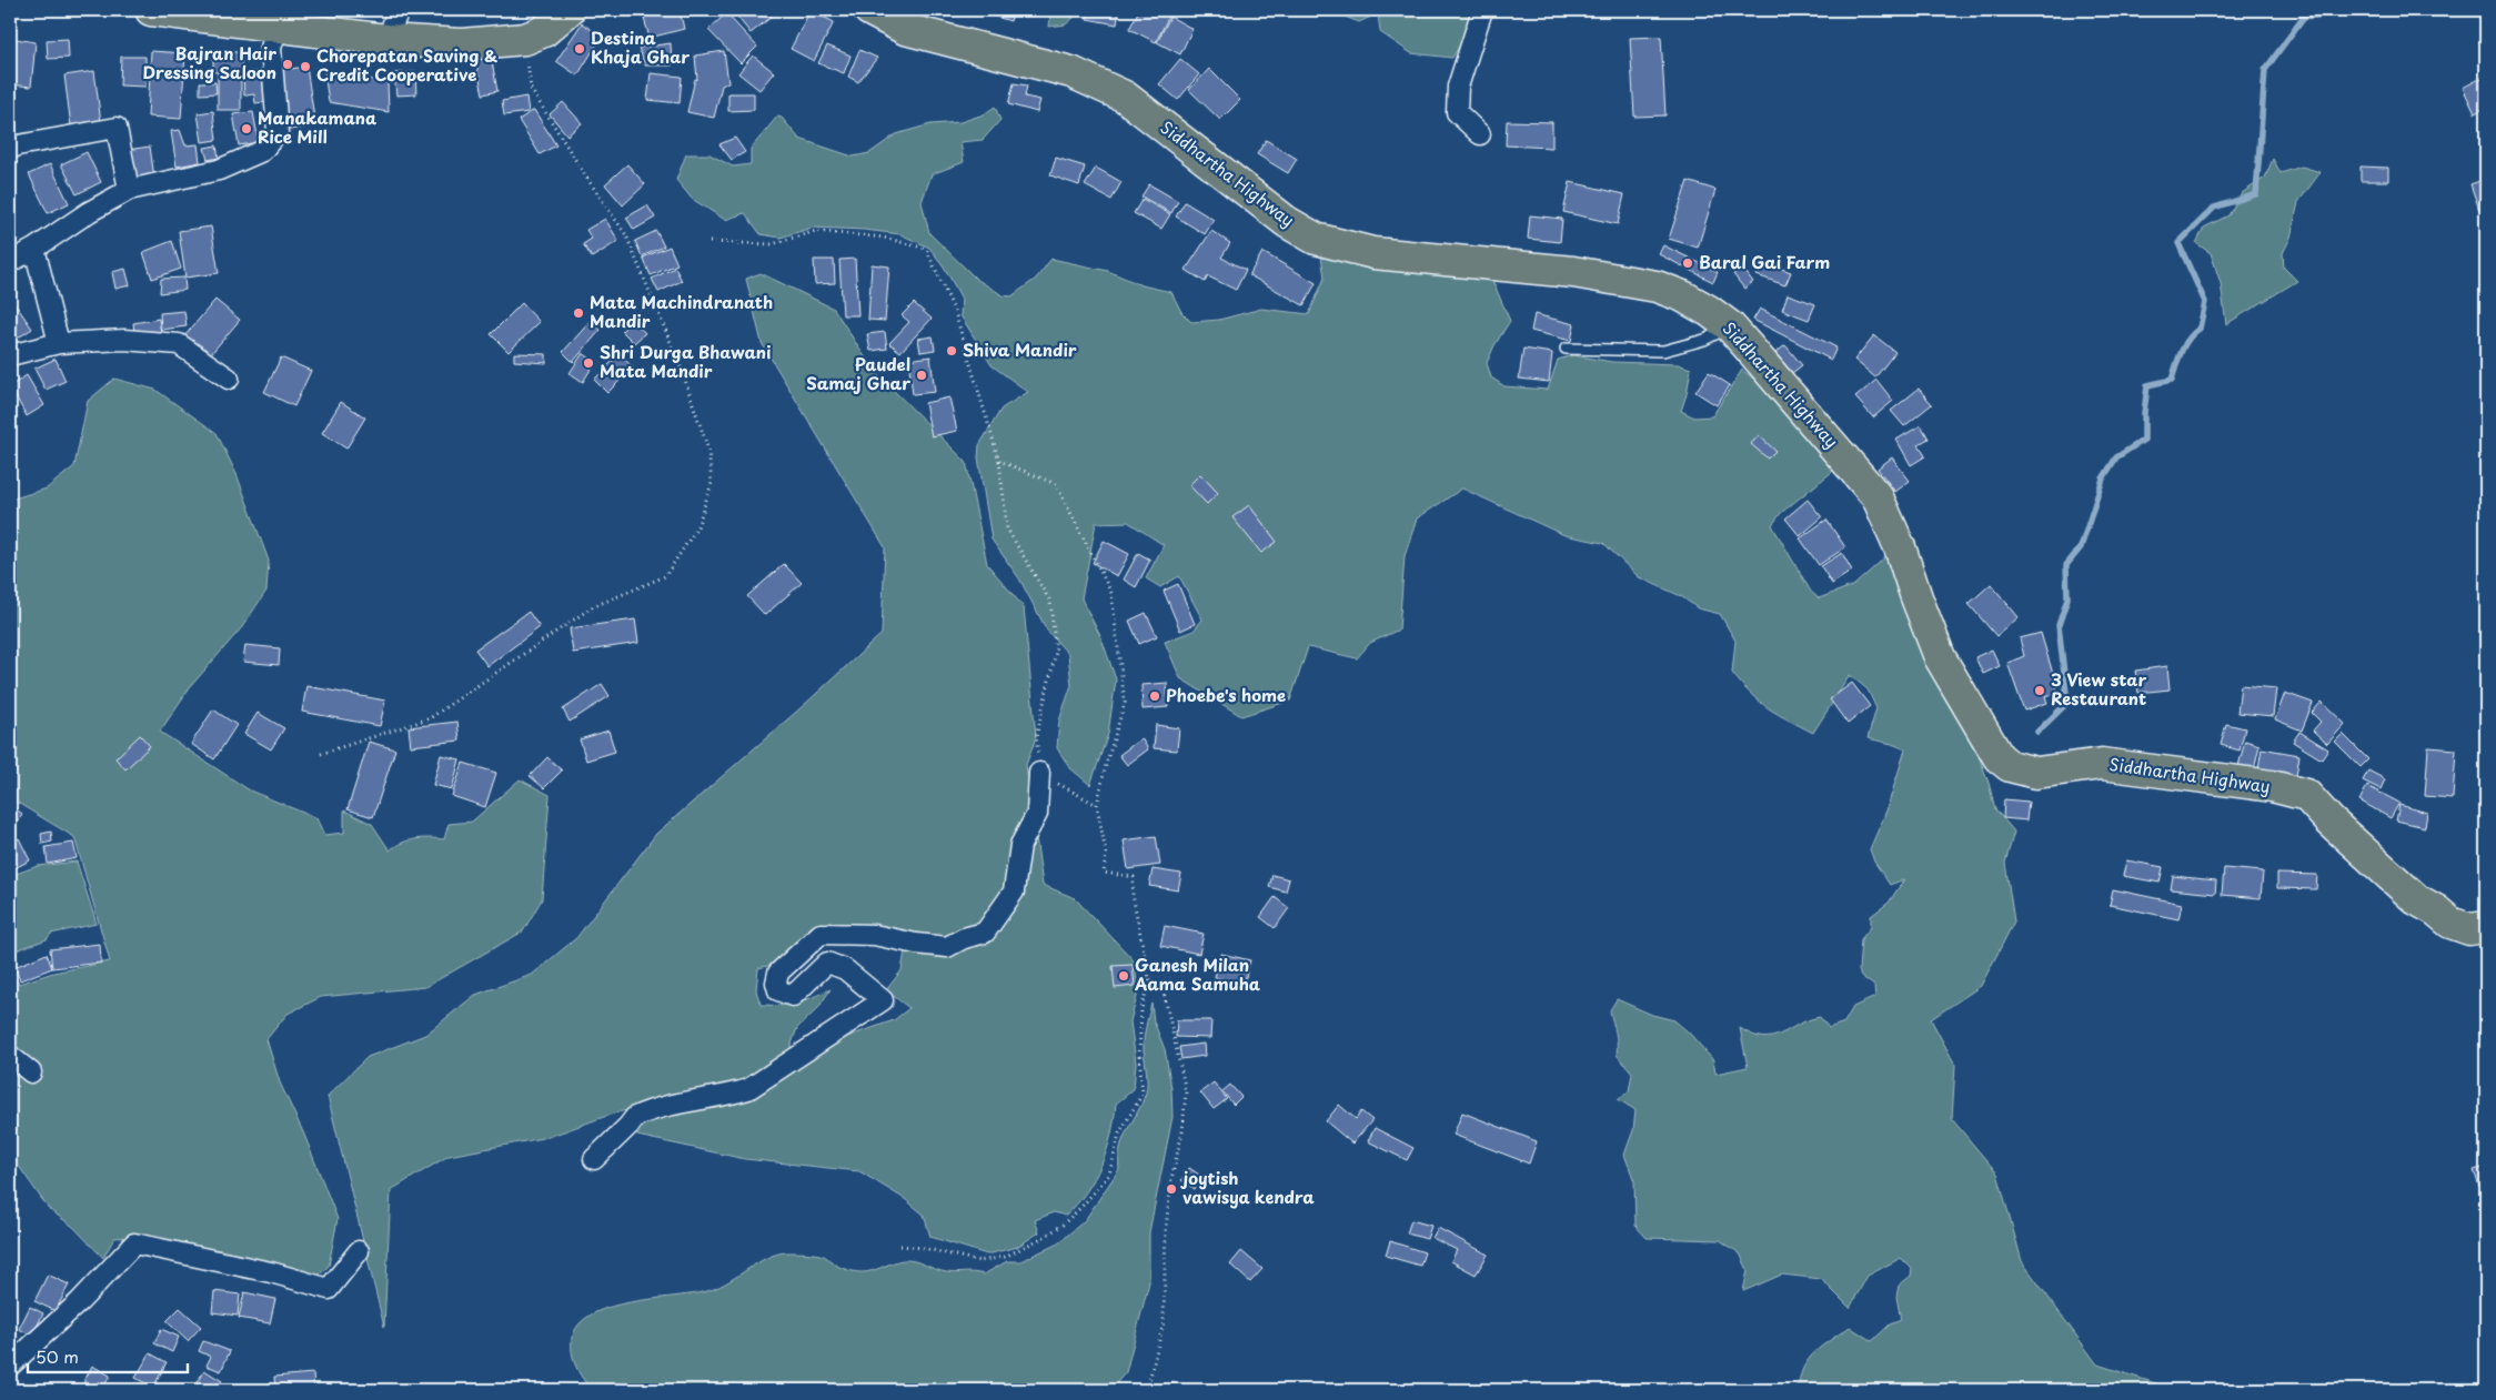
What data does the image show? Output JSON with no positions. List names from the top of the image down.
{
  "streets": {
    "highway": ["Siddhartha Highway"]
  },
  "places": [
    "Destina Khaja Ghar",
    "Bajran Hair Dressing Saloon",
    "Chorepatan Saving & Credit Cooperative",
    "Manakamana Rice Mill",
    "Baral Gai Farm",
    "Mata Machindranath Mandir",
    "Shiva Mandir",
    "Shri Durga Bhawani Mata Mandir",
    "Paudel Samaj Ghar",
    "3 View star Restaurant",
    "Phoebe's home",
    "Ganesh Milan Aama Samuha",
    "joytish vawisya kendra"
  ],
  "scale_bar": "50 m"
}
